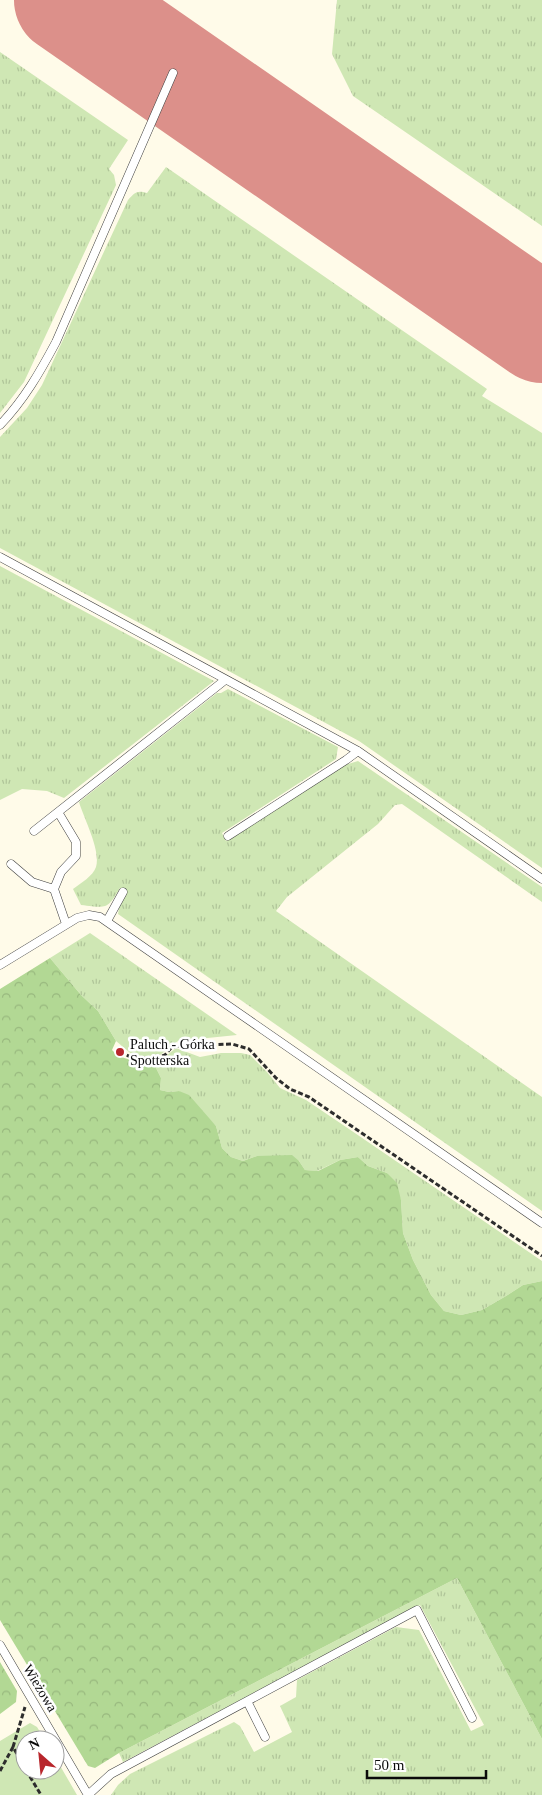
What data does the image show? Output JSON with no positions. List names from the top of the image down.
{
  "streets": {
    "lane": ["Wieżowa"]
  },
  "places": ["Paluch - Górka Spotterska"],
  "scale_bar": "50 m",
  "north": "top left"
}
